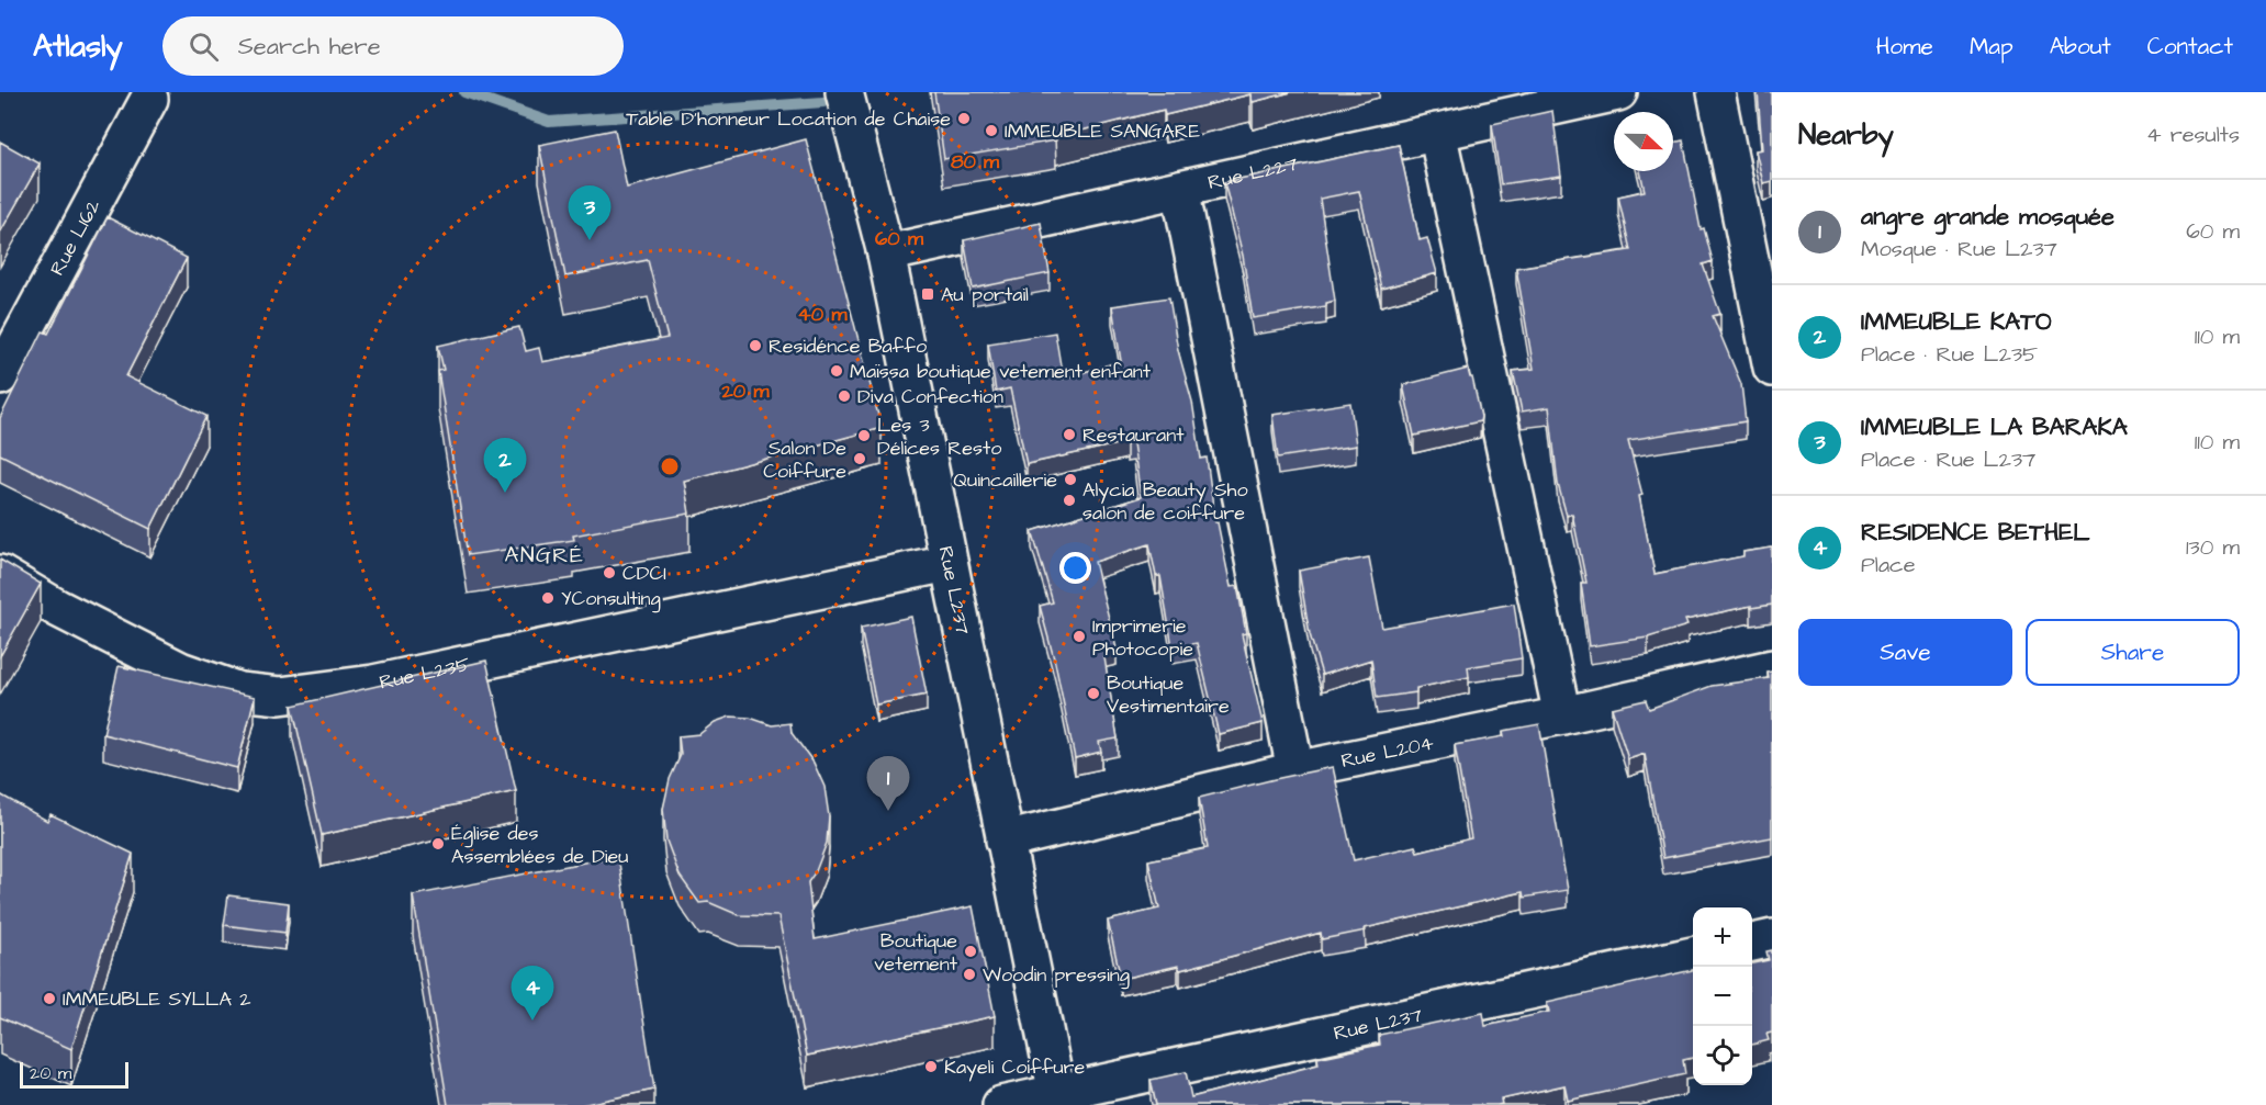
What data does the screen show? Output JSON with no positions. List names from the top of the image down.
{
  "streets": {
    "street": [
      "Rue L227",
      "Rue L162",
      "Rue L237",
      "Rue L235",
      "Rue L204"
    ]
  },
  "crossings": [
    ["Rue L227", "Rue L237"],
    ["Rue L237", "Rue L235"],
    ["Rue L237", "Rue L204"]
  ],
  "districts": ["ANGRÉ"],
  "places": {
    "other": [
      "Table D'honneur Location de Chaise",
      "IMMEUBLE SANGARE",
      "Residénce Baffo",
      "Maïssa boutique vetement enfant",
      "Diva Confection",
      "Restaurant",
      "Les 3 Délices Resto",
      "Salon De Coiffure",
      "Quincaillerie",
      "Alycia Beauty Sho salon de coiffure",
      "CDCI",
      "YConsulting",
      "Imprimerie Photocopie",
      "Boutique Vestimentaire",
      "Église des Assemblées de Dieu",
      "Boutique vetement",
      "Woodin pressing",
      "IMMEUBLE SYLLA 2",
      "Kayeli Coiffure"
    ],
    "transit": ["Au portail"]
  },
  "scale_bar": "20 m",
  "north": "right",
  "page": {
    "header": "Atlasly",
    "search": "Search here",
    "nav": [
      "Home",
      "Map",
      "About",
      "Contact"
    ],
    "heading": ["Nearby", "4 results"],
    "list": [
      {
        "mark": "1",
        "name": "angre grande mosquée",
        "note": "Mosque · Rue L237",
        "value": "60 m"
      },
      {
        "mark": "2",
        "name": "IMMEUBLE KATO",
        "note": "Place · Rue L235",
        "value": "110 m"
      },
      {
        "mark": "3",
        "name": "IMMEUBLE LA BARAKA",
        "note": "Place · Rue L237",
        "value": "110 m"
      },
      {
        "mark": "4",
        "name": "RESIDENCE BETHEL",
        "note": "Place",
        "value": "130 m"
      }
    ],
    "pins": [
      "3",
      "2",
      "1",
      "4"
    ],
    "buttons": ["Save", "Share"],
    "map_buttons": ["+", "−"],
    "scale": "20 m"
  },
  "rings": [
    "80 m",
    "60 m",
    "40 m",
    "20 m"
  ]
}
